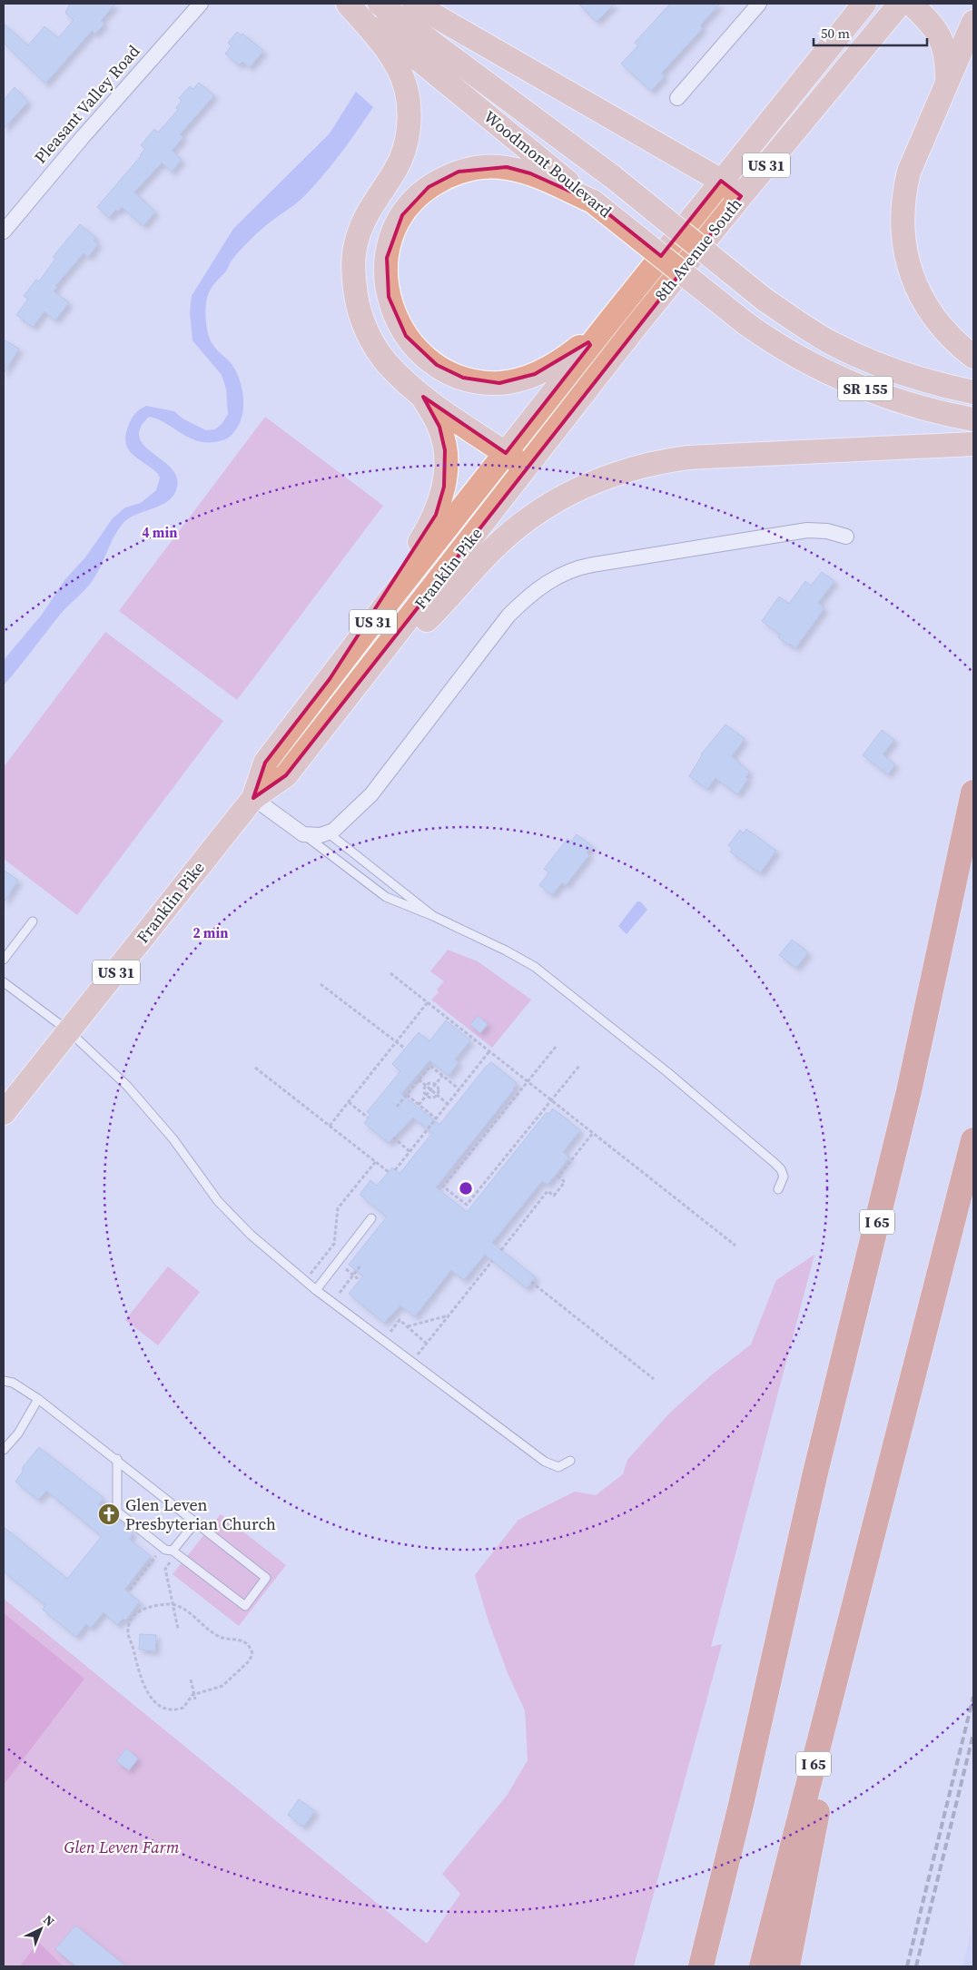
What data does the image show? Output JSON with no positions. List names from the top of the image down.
{
  "streets": {
    "highway": ["I 65"],
    "main road": [
      "Woodmont Boulevard",
      "US 31",
      "8th Avenue South",
      "SR 155",
      "Franklin Pike"
    ],
    "street": ["Pleasant Valley Road"]
  },
  "crossings": [
    ["8th Avenue South", "Franklin Pike"]
  ],
  "parks": ["Glen Leven Farm"],
  "places": {
    "church": ["Glen Leven Presbyterian Church"]
  },
  "scale_bar": "50 m",
  "north": "top right",
  "rings": ["4 min", "2 min"]
}
